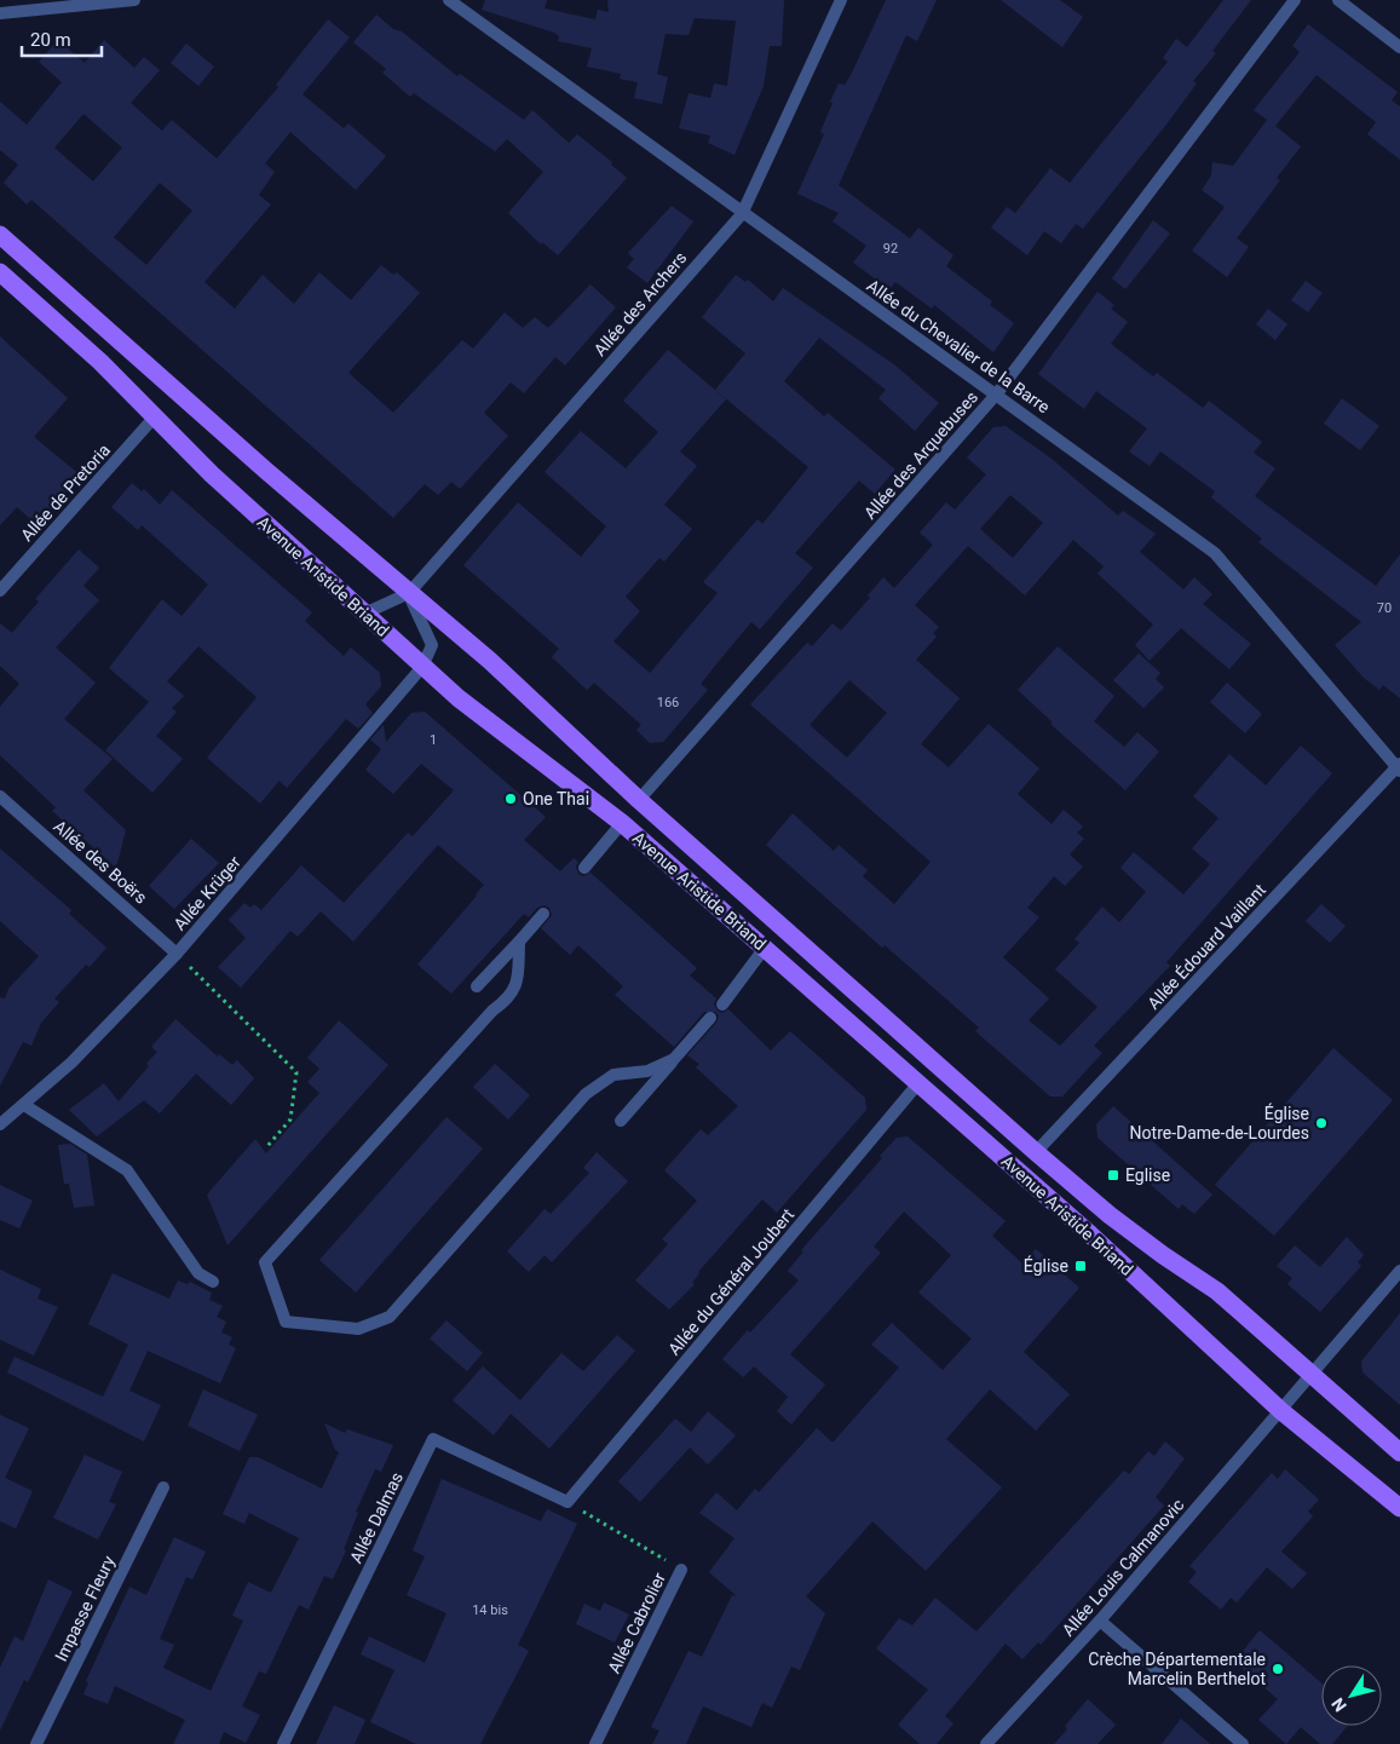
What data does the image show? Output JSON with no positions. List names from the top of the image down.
{
  "streets": {
    "main road": ["Avenue Aristide Briand"],
    "street": [
      "Allée des Archers",
      "Allée du Chevalier de la Barre",
      "Allée des Arquebuses",
      "Allée de Pretoria",
      "Allée des Boërs",
      "Allée Krüger",
      "Allée Édouard Vaillant",
      "Allée du Général Joubert",
      "Allée Dalmas",
      "Allée Louis Calmanovic",
      "Impasse Fleury",
      "Allée Cabrolier"
    ]
  },
  "crossings": [
    ["Allée des Archers", "Allée du Chevalier de la Barre"],
    ["Allée des Archers", "Avenue Aristide Briand"],
    ["Allée du Chevalier de la Barre", "Allée des Arquebuses"],
    ["Allée du Chevalier de la Barre", "Allée Édouard Vaillant"],
    ["Allée des Arquebuses", "Avenue Aristide Briand"],
    ["Allée de Pretoria", "Avenue Aristide Briand"],
    ["Avenue Aristide Briand", "Allée Krüger"],
    ["Avenue Aristide Briand", "Allée Édouard Vaillant"],
    ["Avenue Aristide Briand", "Allée du Général Joubert"],
    ["Avenue Aristide Briand", "Allée Louis Calmanovic"],
    ["Allée des Boërs", "Allée Krüger"],
    ["Allée du Général Joubert", "Allée Dalmas"],
    ["Allée du Général Joubert", "Allée Cabrolier"],
    ["Allée Dalmas", "Allée Cabrolier"]
  ],
  "places": {
    "other": ["One Thai", "Église Notre-Dame-de-Lourdes", "Crèche Départementale Marcelin Berthelot"],
    "transit": ["Eglise", "Église"]
  },
  "house_numbers": [
    "92",
    "70",
    "166",
    "1",
    "14 bis"
  ],
  "scale_bar": "20 m",
  "north": "bottom left"
}
